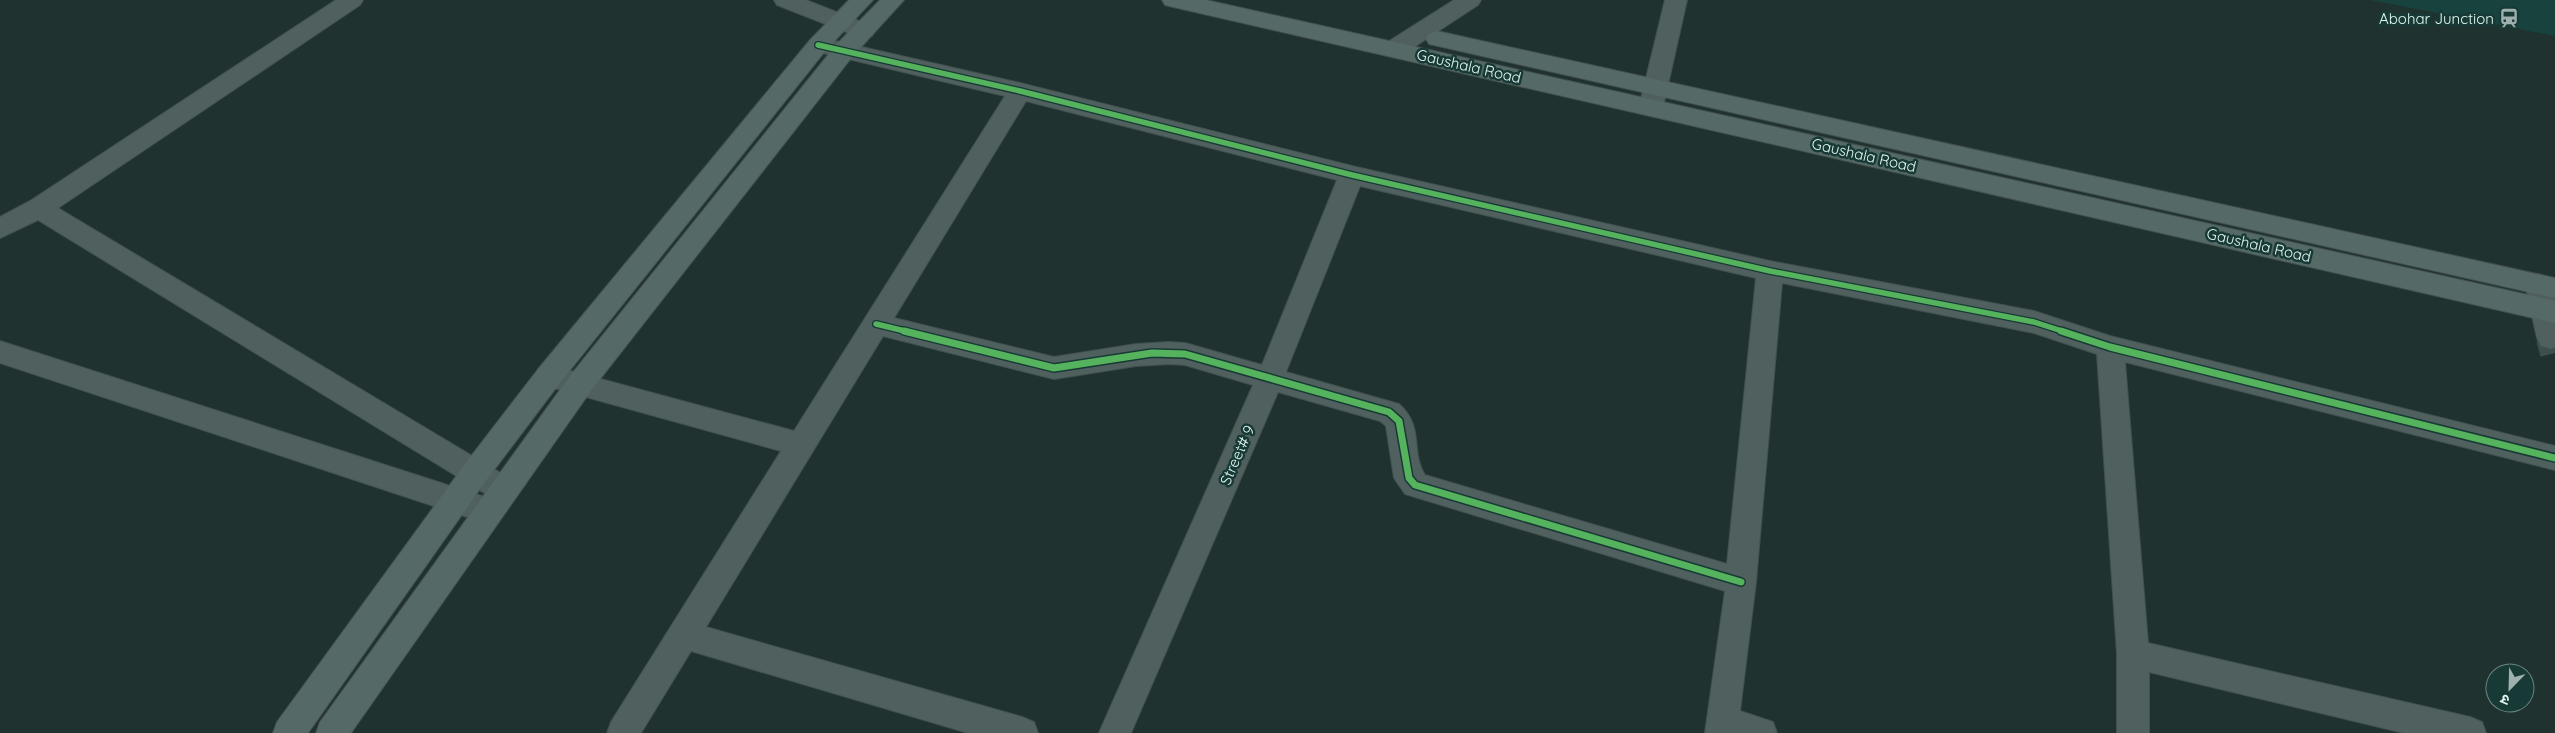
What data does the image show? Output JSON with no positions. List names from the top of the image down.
{
  "streets": {
    "street": ["Gaushala Road", "Street# 9"]
  },
  "places": {
    "station": ["Abohar Junction"]
  },
  "north": "bottom left"
}
